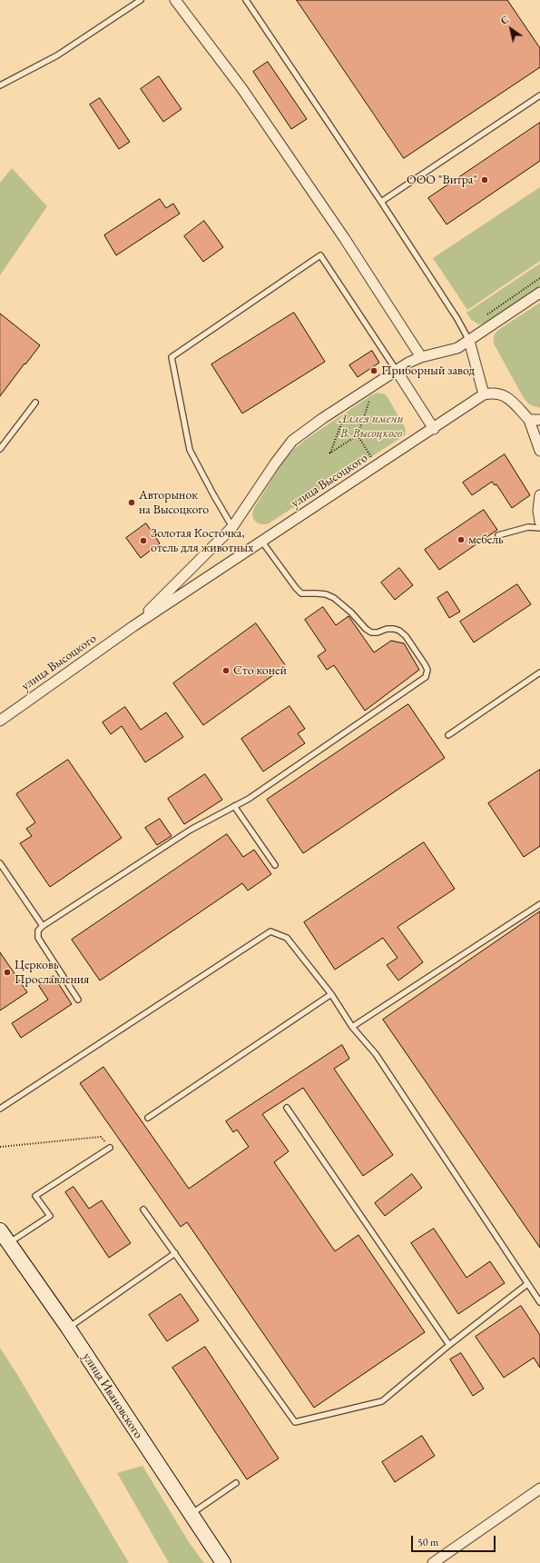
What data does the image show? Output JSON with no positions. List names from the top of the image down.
{
  "streets": {
    "main road": ["улица Ивановского"],
    "street": ["улица Высоцкого"]
  },
  "parks": ["Аллея имени В. Высоцкого"],
  "places": [
    "ООО \"Витра\"",
    "Приборный завод",
    "Авторынок на Высоцкого",
    "мебель",
    "Золотая Косточка, отель для животных",
    "Сто коней",
    "Церковь Прославления"
  ],
  "scale_bar": "50 m",
  "north": "top left"
}
